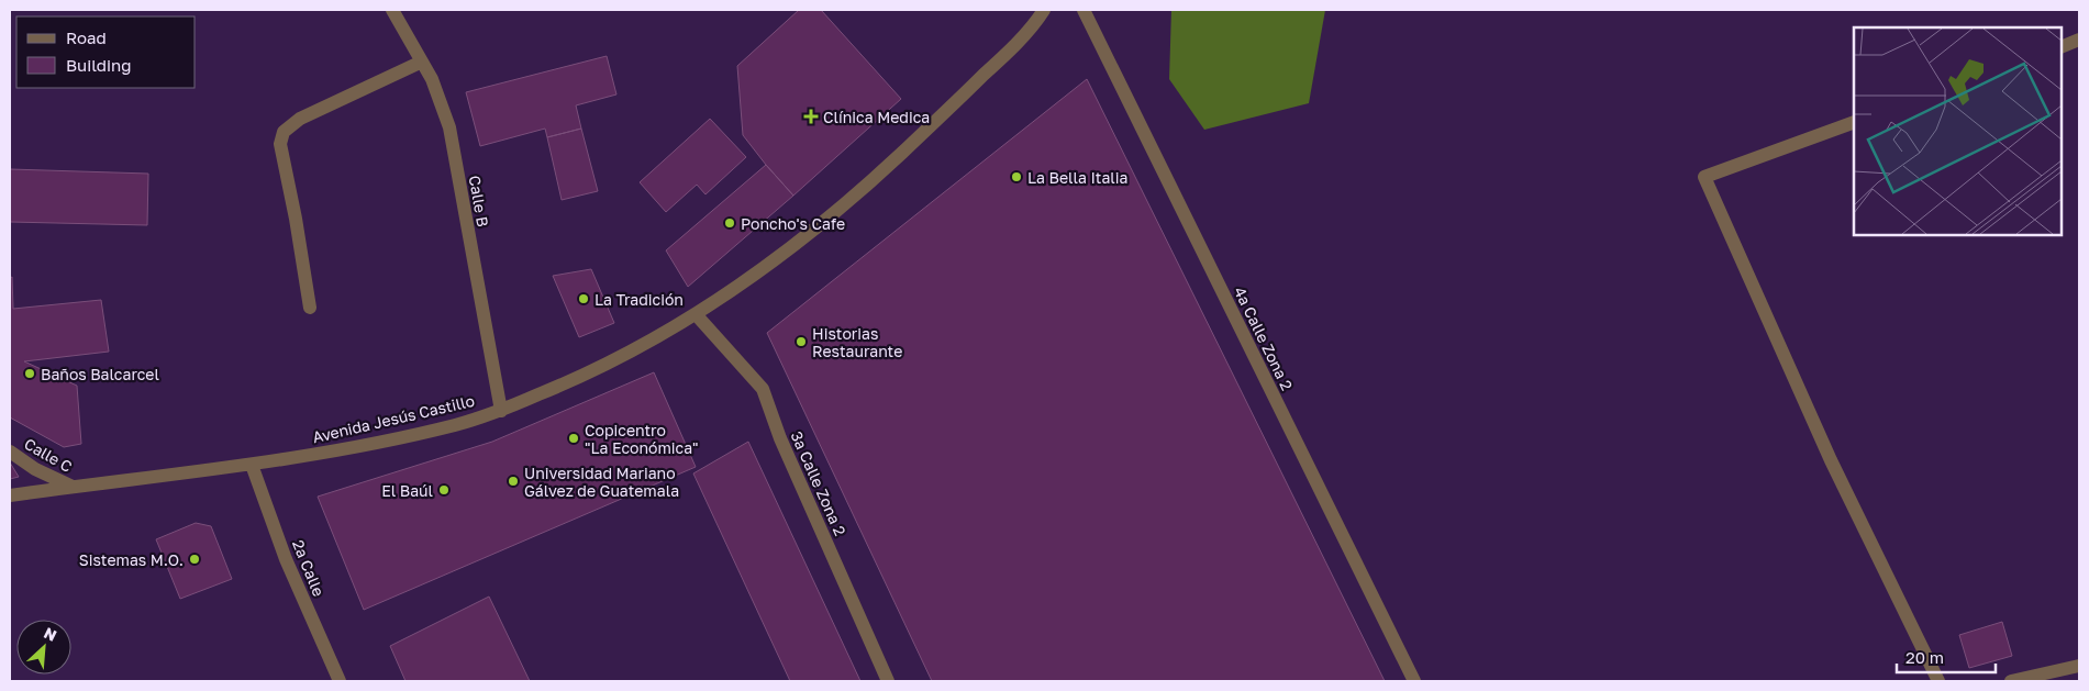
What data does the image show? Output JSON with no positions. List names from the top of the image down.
{
  "streets": {
    "street": [
      "Calle B",
      "4a Calle Zona 2",
      "Avenida Jesús Castillo",
      "Calle C",
      "3a Calle Zona 2",
      "2a Calle"
    ]
  },
  "crossings": [
    ["Calle B", "Avenida Jesús Castillo"],
    ["Avenida Jesús Castillo", "Calle C"],
    ["Avenida Jesús Castillo", "3a Calle Zona 2"],
    ["Avenida Jesús Castillo", "2a Calle"]
  ],
  "places": {
    "health": ["Clínica Medica"],
    "other": [
      "La Bella Italia",
      "Poncho's Cafe",
      "La Tradición",
      "Historias Restaurante",
      "Baños Balcarcel",
      "Copicentro \"La Económica\"",
      "Universidad Mariano Gálvez de Guatemala",
      "El Baúl",
      "Sistemas M.O."
    ]
  },
  "legend": ["Road", "Building"],
  "scale_bar": "20 m",
  "north": "top right"
}
